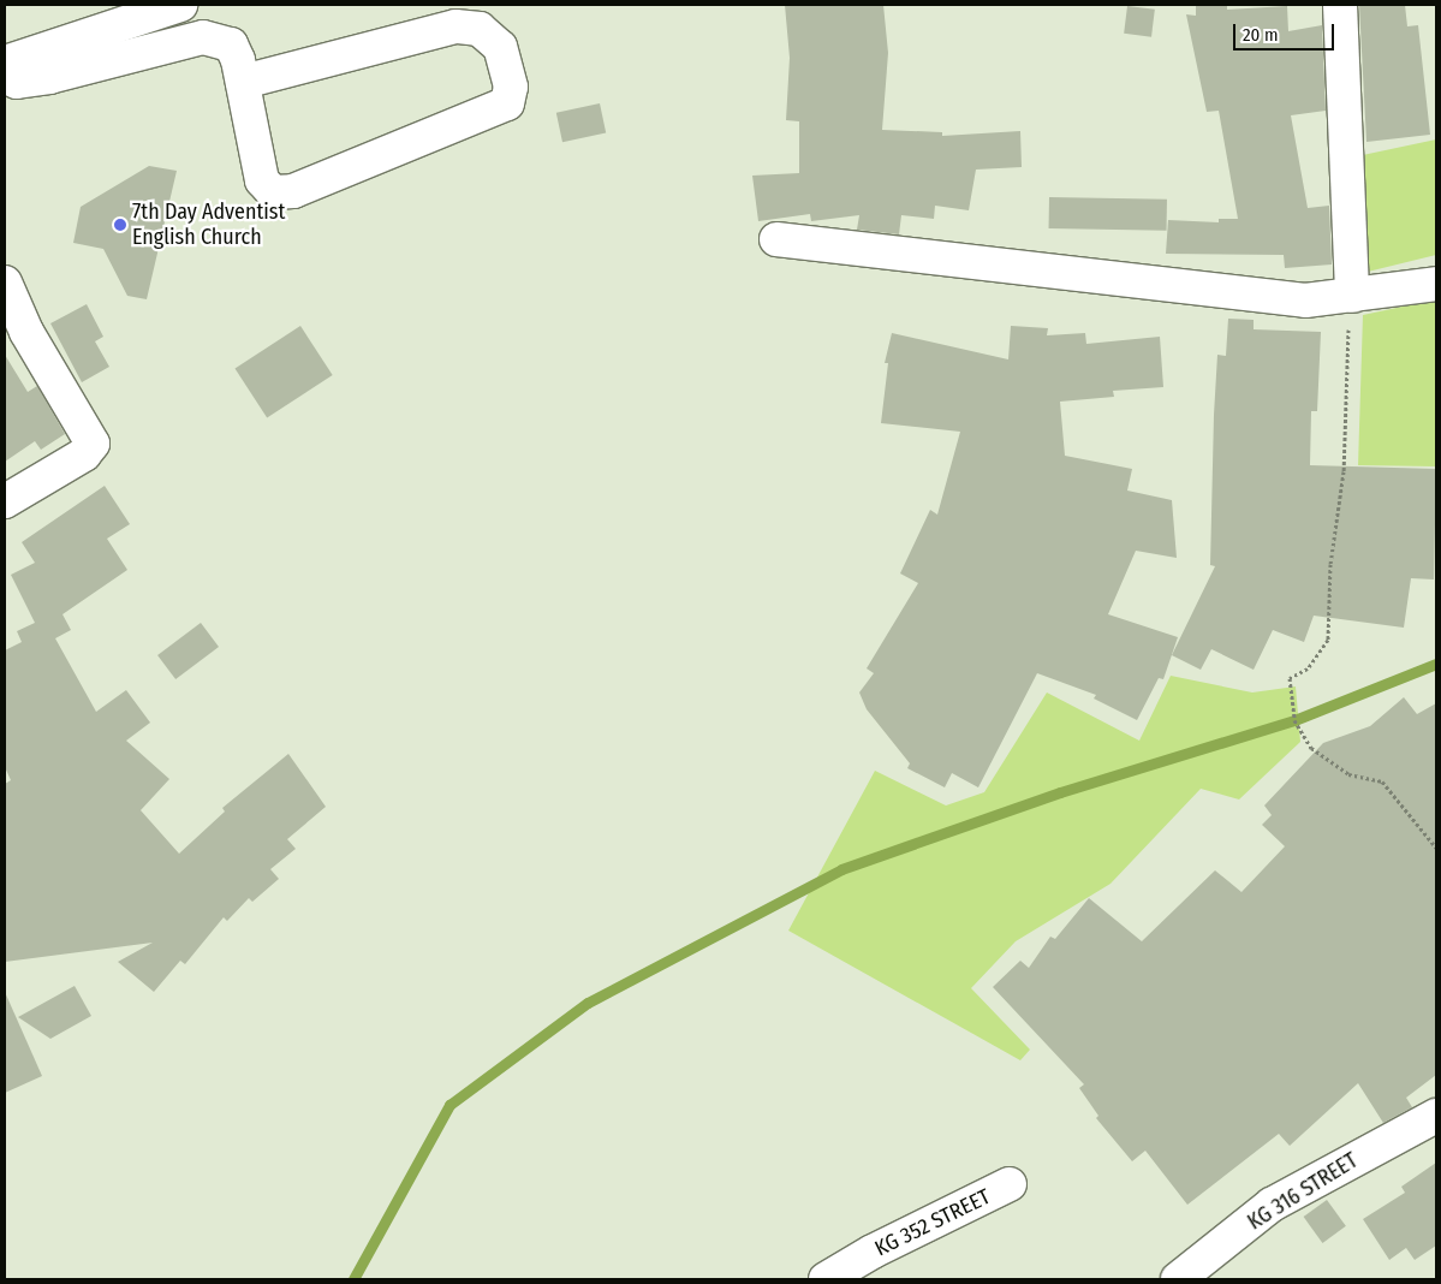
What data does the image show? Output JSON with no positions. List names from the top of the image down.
{
  "streets": {
    "street": ["KG 316 STREET", "KG 352 STREET"]
  },
  "places": ["7th Day Adventist English Church"],
  "scale_bar": "20 m"
}
